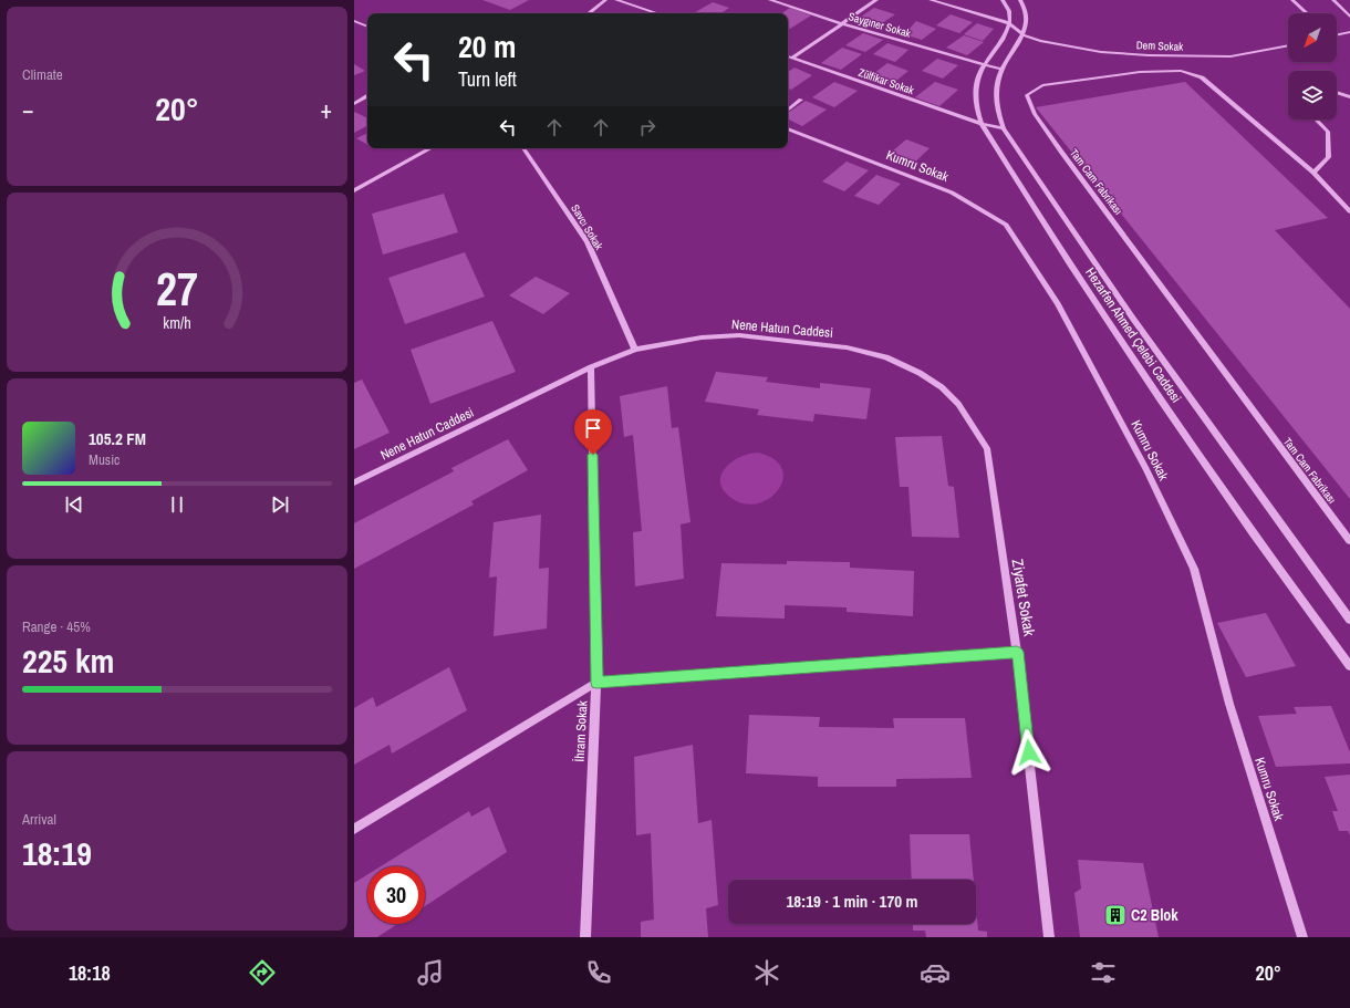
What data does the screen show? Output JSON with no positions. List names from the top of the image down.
{
  "streets": {
    "street": [
      "Saygıner Sokak",
      "Dem Sokak",
      "Zülfikar Sokak",
      "Kumru Sokak",
      "Tam Cam Fabrikası",
      "Savcı Sokak",
      "Nene Hatun Caddesi",
      "Hezarfen Ahmed Çelebi Caddesi",
      "Ziyafet Sokak",
      "İhram Sokak"
    ]
  },
  "crossings": [
    ["Saygıner Sokak", "Hezarfen Ahmed Çelebi Caddesi"],
    ["Dem Sokak", "Hezarfen Ahmed Çelebi Caddesi"],
    ["Zülfikar Sokak", "Hezarfen Ahmed Çelebi Caddesi"],
    ["Savcı Sokak", "Nene Hatun Caddesi"],
    ["Nene Hatun Caddesi", "Ziyafet Sokak"],
    ["Nene Hatun Caddesi", "İhram Sokak"]
  ],
  "places": {
    "building": ["C2 Blok"]
  },
  "north": "bottom left",
  "page": {
    "tile": [
      "Climate",
      ["Range · 45%", "225 km"],
      ["Arrival", "18:19"]
    ],
    "turn": ["20 m", "Turn left"],
    "heat": ["−", "20°", "+"],
    "song": ["105.2 FM", "Music"],
    "limit": "30",
    "trip": "18:19 · 1 min · 170 m",
    "tabs": ["18:18", "20°"],
    "gauge": ["27", "km/h"]
  }
}
